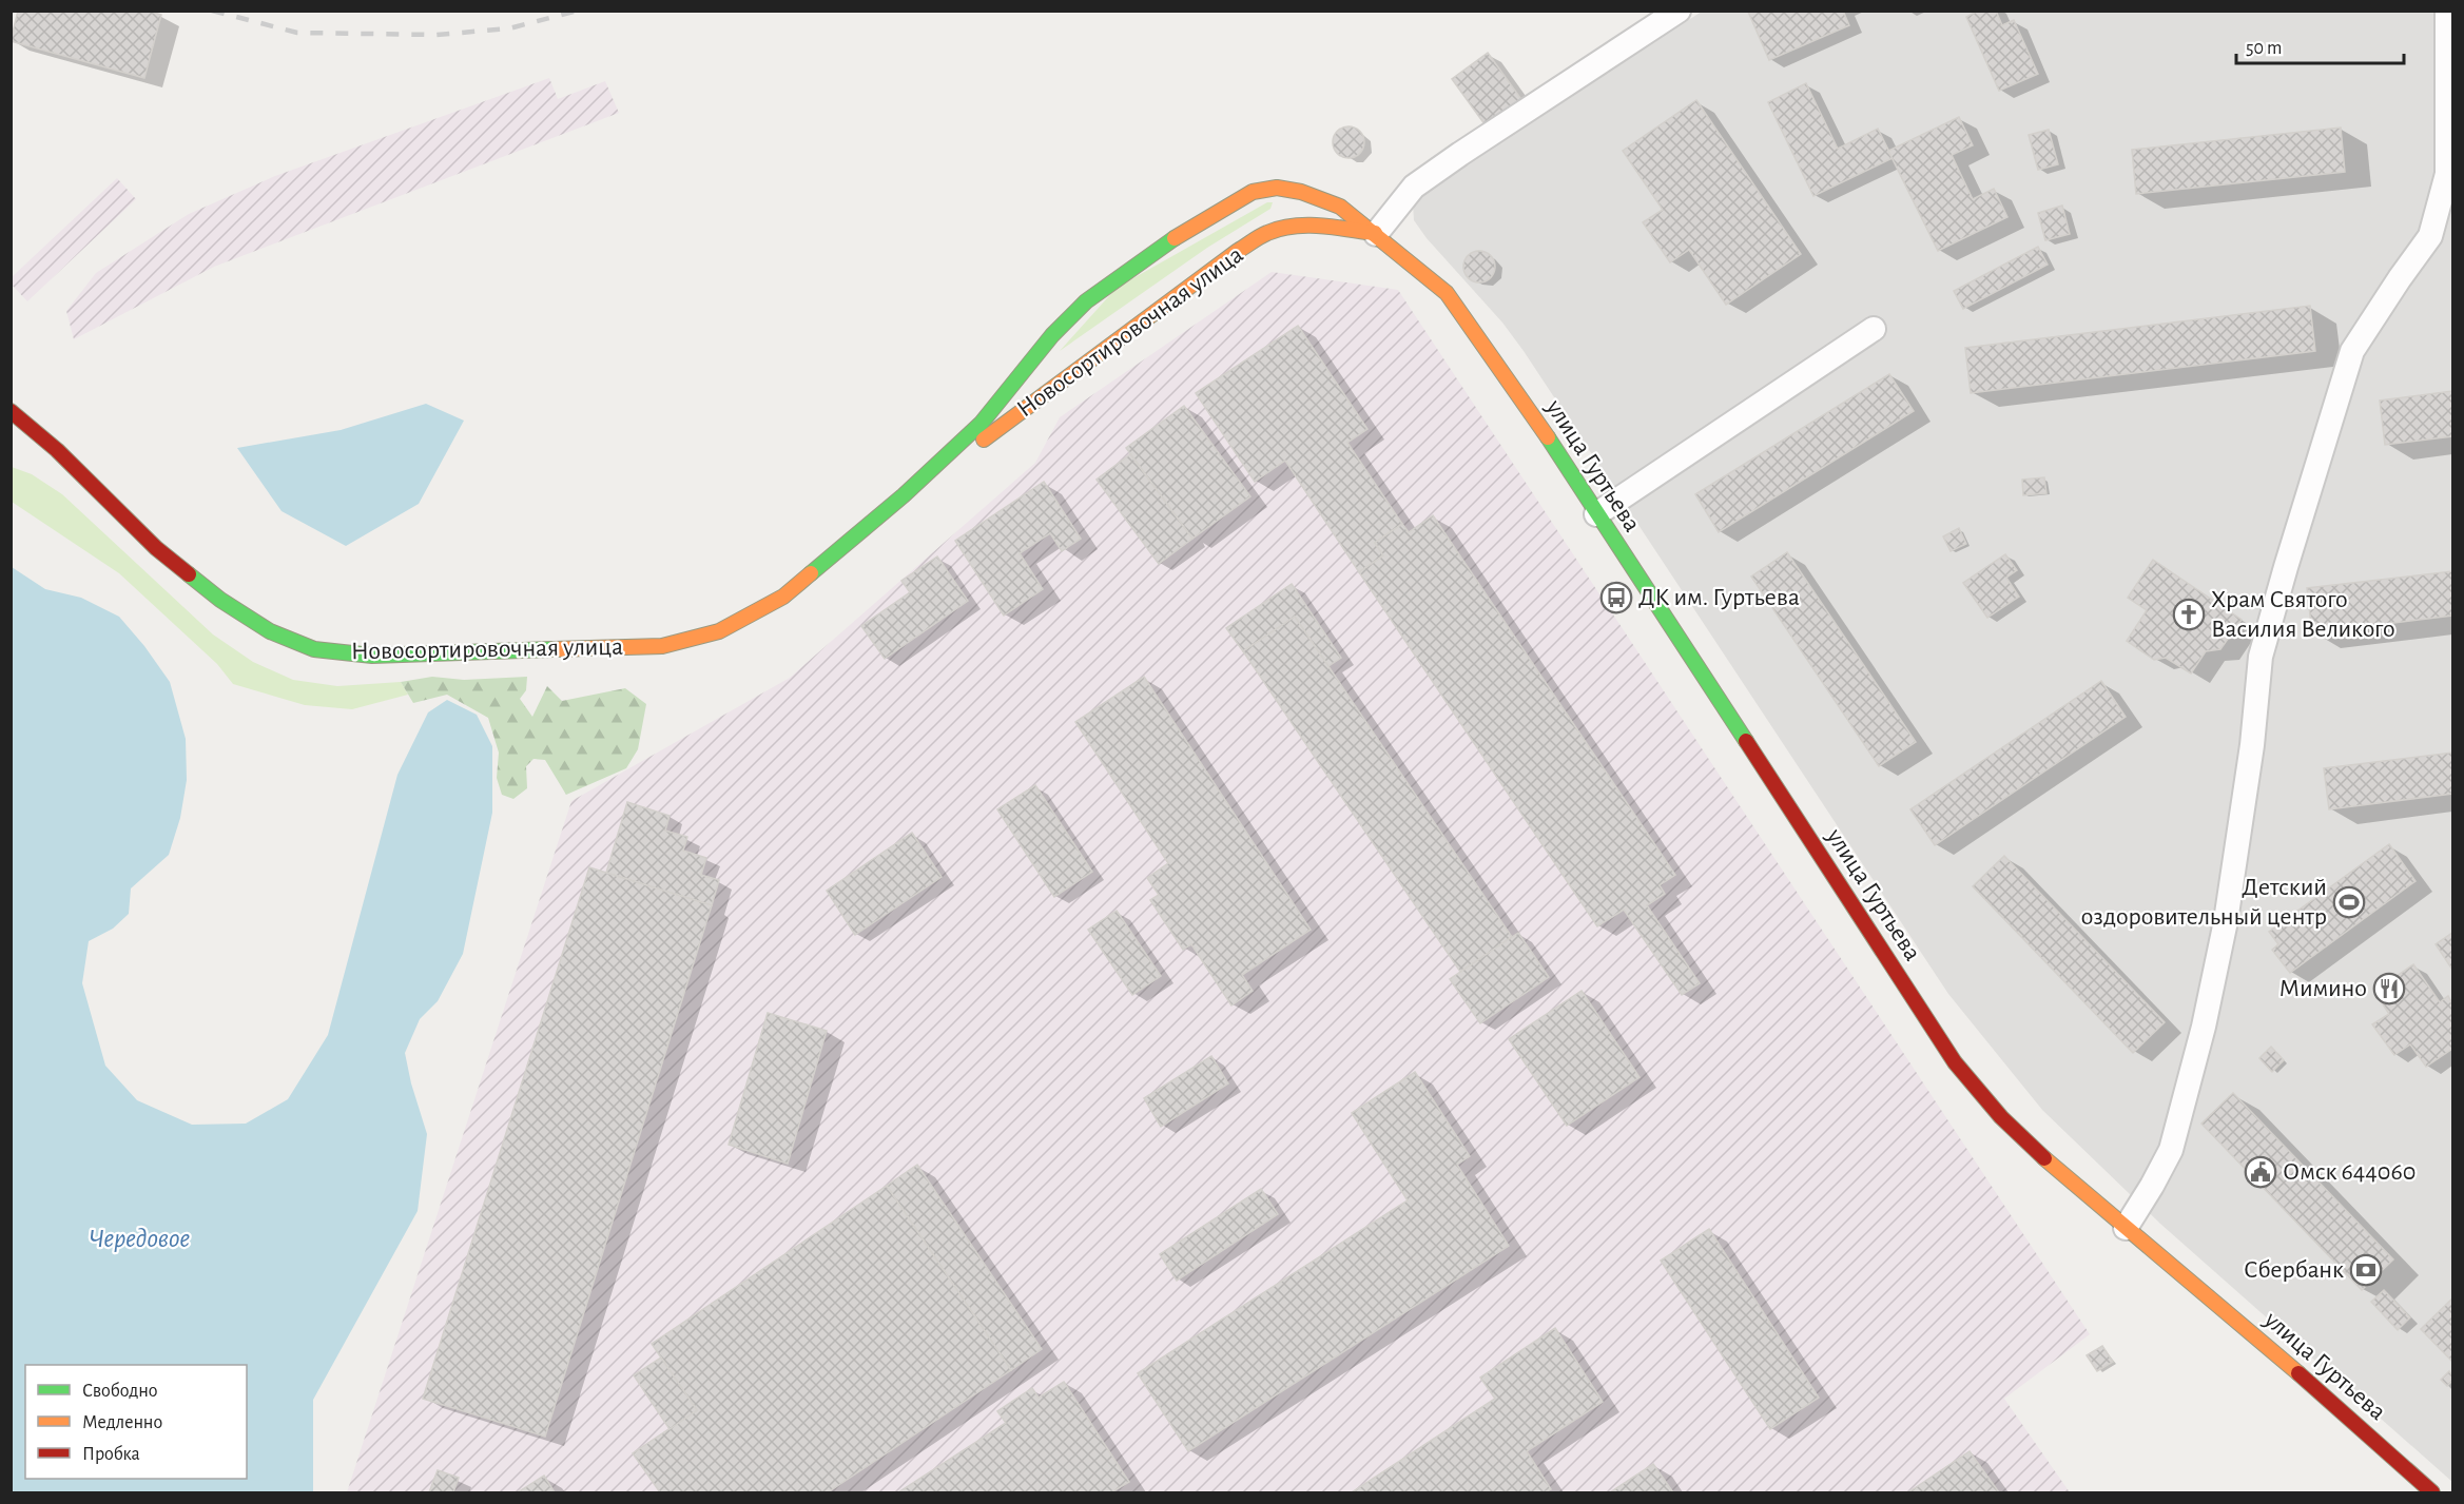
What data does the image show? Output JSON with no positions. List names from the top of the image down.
{
  "streets": {
    "main road": ["Новосортировочная улица", "улица Гуртьева"]
  },
  "crossings": [
    ["Новосортировочная улица", "улица Гуртьева"]
  ],
  "water": ["Чередовое"],
  "places": {
    "bus stop": ["ДК им. Гуртьева"],
    "church": ["Храм Святого Василия Великого"],
    "sports": ["Детский оздоровительный центр"],
    "restaurant": ["Мимино"],
    "public building": ["Омск 644060"],
    "bank": ["Сбербанк"]
  },
  "legend": ["Свободно", "Медленно", "Пробка"],
  "scale_bar": "50 m"
}
